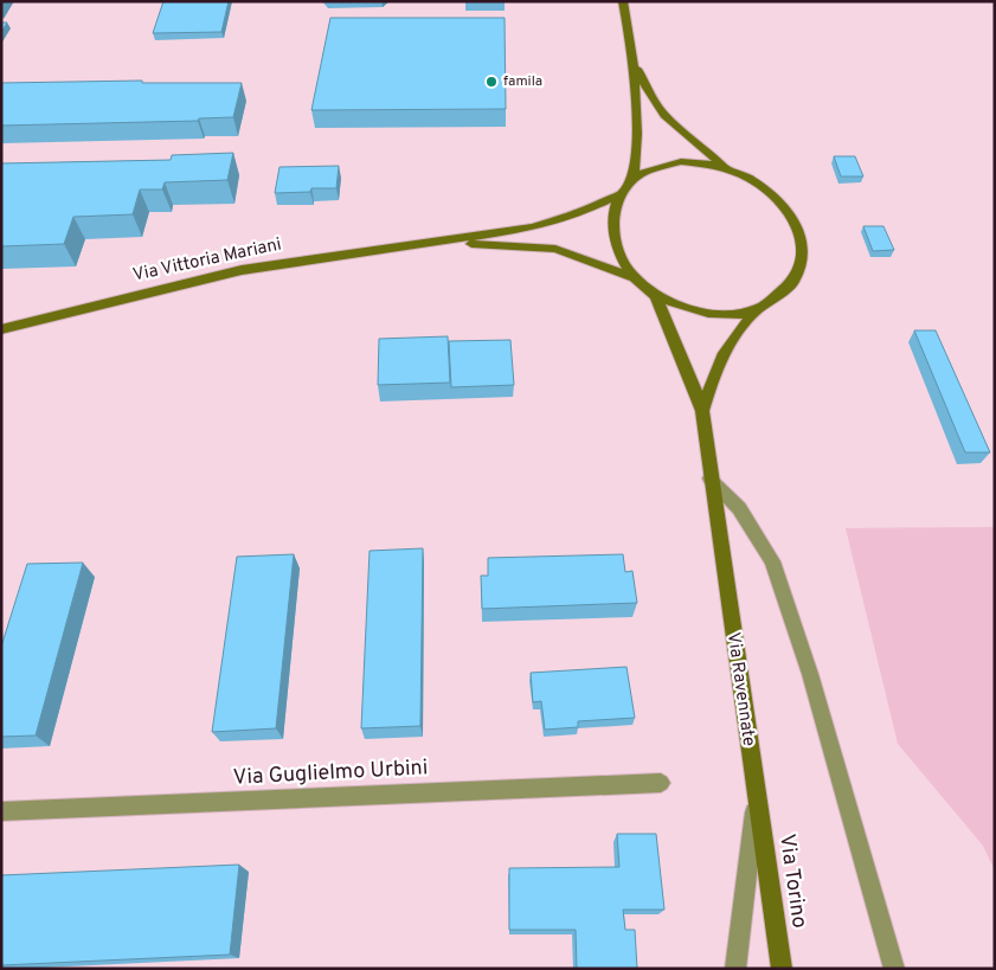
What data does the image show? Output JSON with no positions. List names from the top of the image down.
{
  "streets": {
    "main road": ["Via Vittoria Mariani", "Via Ravennate", "Via Torino"],
    "street": ["Via Guglielmo Urbini"]
  },
  "crossings": [
    ["Via Vittoria Mariani", "Via Ravennate"],
    ["Via Ravennate", "Via Torino"]
  ],
  "places": ["famila"]
}
